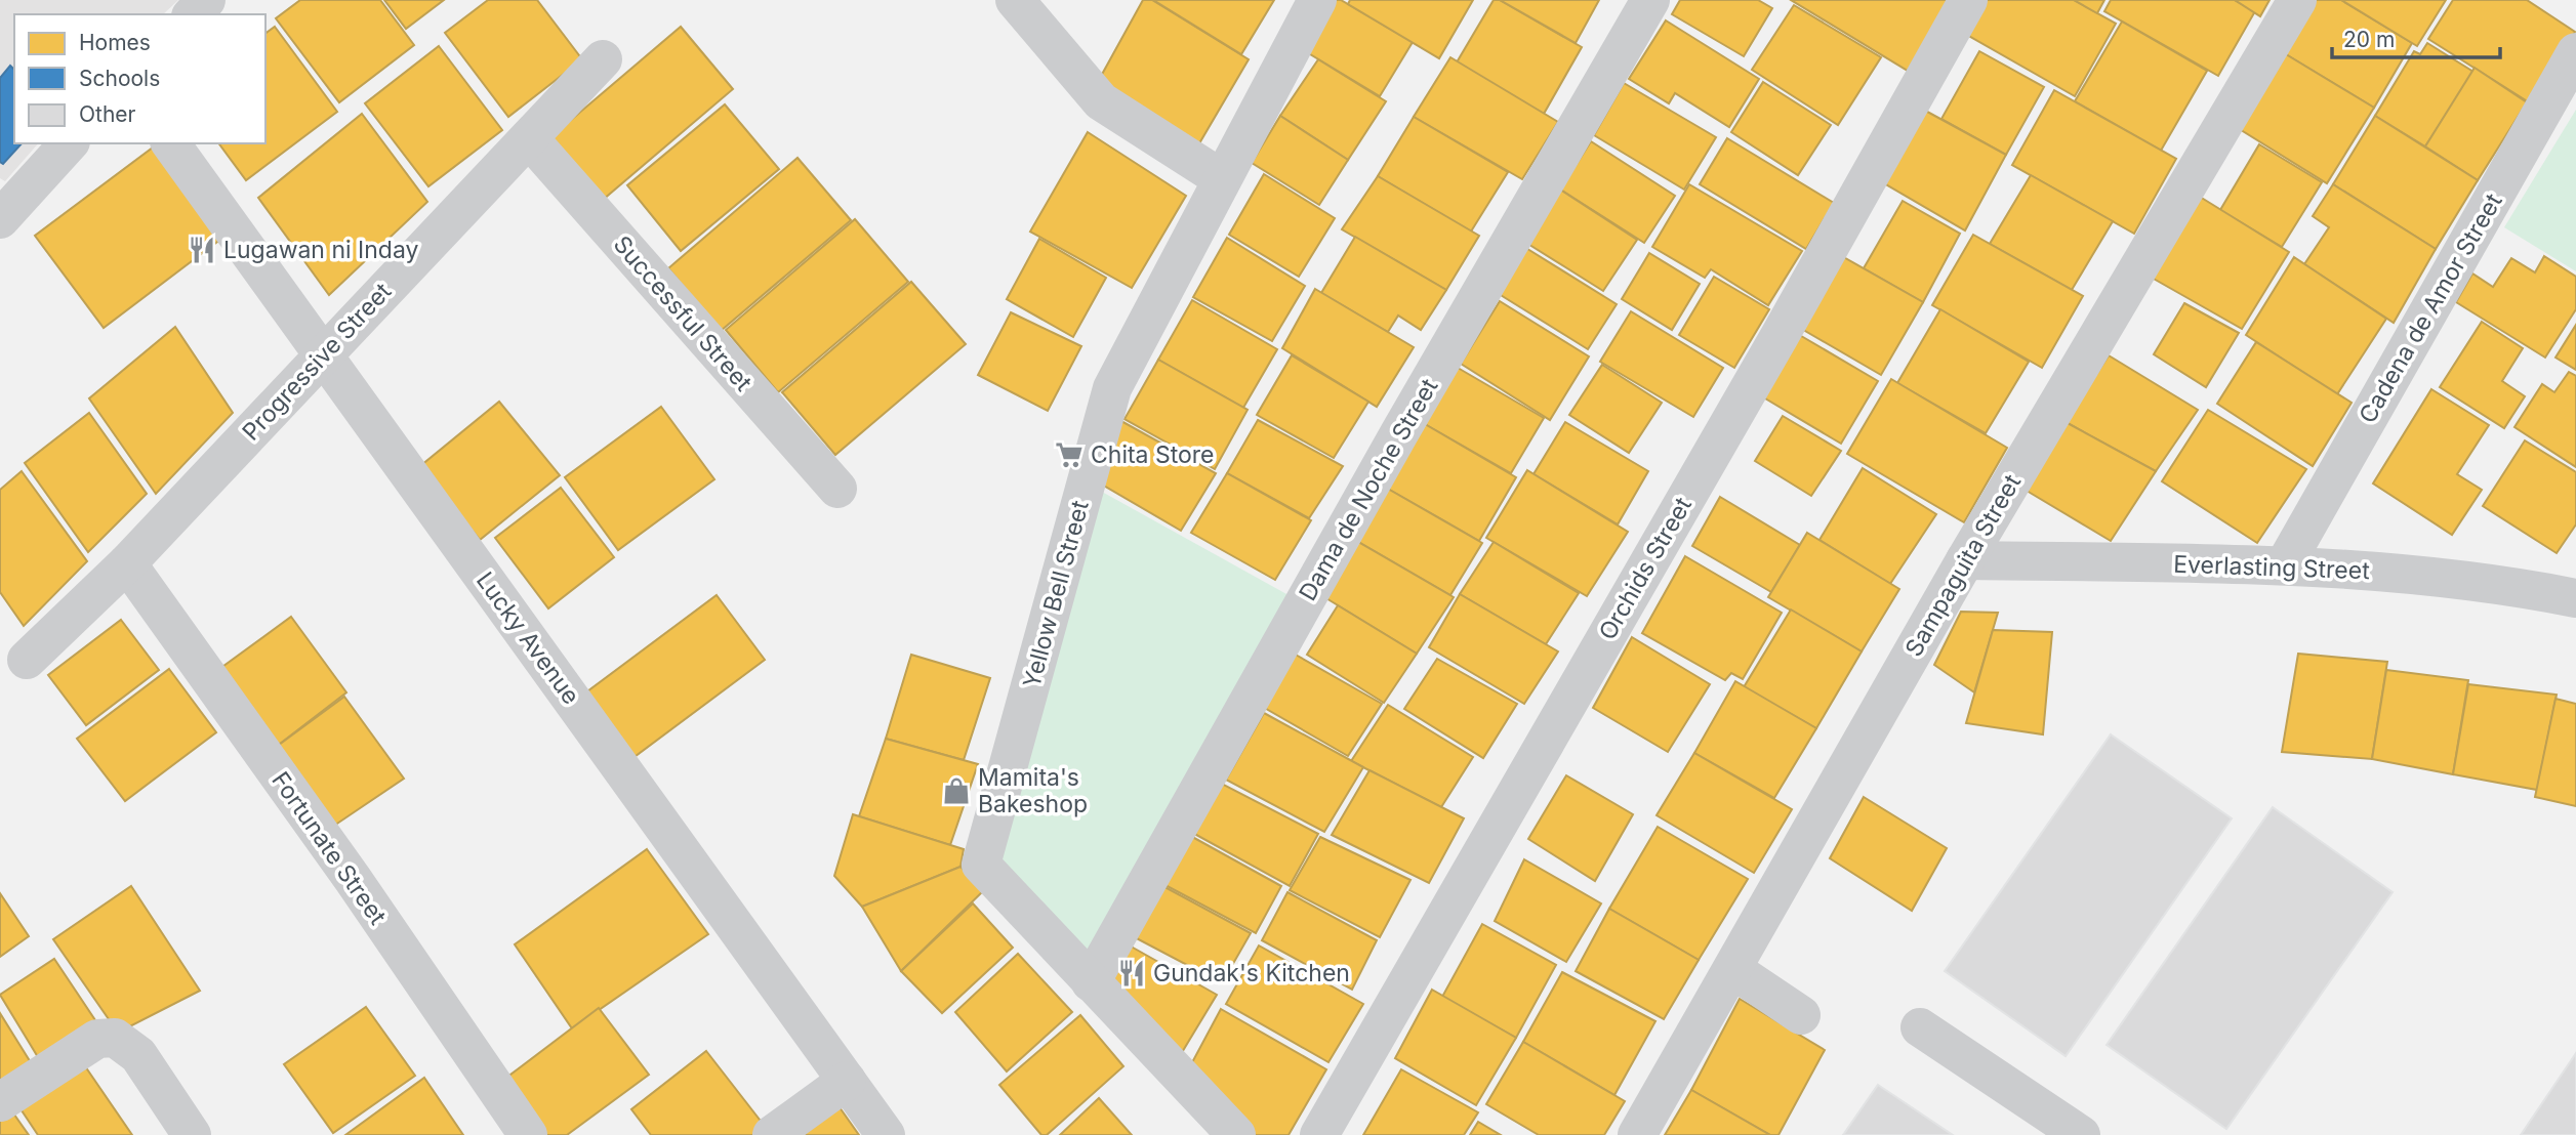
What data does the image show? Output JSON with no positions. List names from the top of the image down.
{
  "streets": {
    "street": [
      "Cadena de Amor Street",
      "Successful Street",
      "Progressive Street",
      "Dama de Noche Street",
      "Sampaguita Street",
      "Everlasting Street",
      "Orchids Street",
      "Yellow Bell Street",
      "Lucky Avenue",
      "Fortunate Street"
    ]
  },
  "crossings": [
    ["Cadena de Amor Street", "Everlasting Street"],
    ["Successful Street", "Progressive Street"],
    ["Progressive Street", "Lucky Avenue"],
    ["Progressive Street", "Fortunate Street"],
    ["Dama de Noche Street", "Yellow Bell Street"],
    ["Sampaguita Street", "Everlasting Street"]
  ],
  "places": {
    "restaurant": ["Lugawan ni Inday", "Gundak's Kitchen"],
    "supermarket": ["Chita Store"],
    "shop": ["Mamita's Bakeshop"]
  },
  "legend": ["Homes", "Schools", "Other"],
  "scale_bar": "20 m"
}
